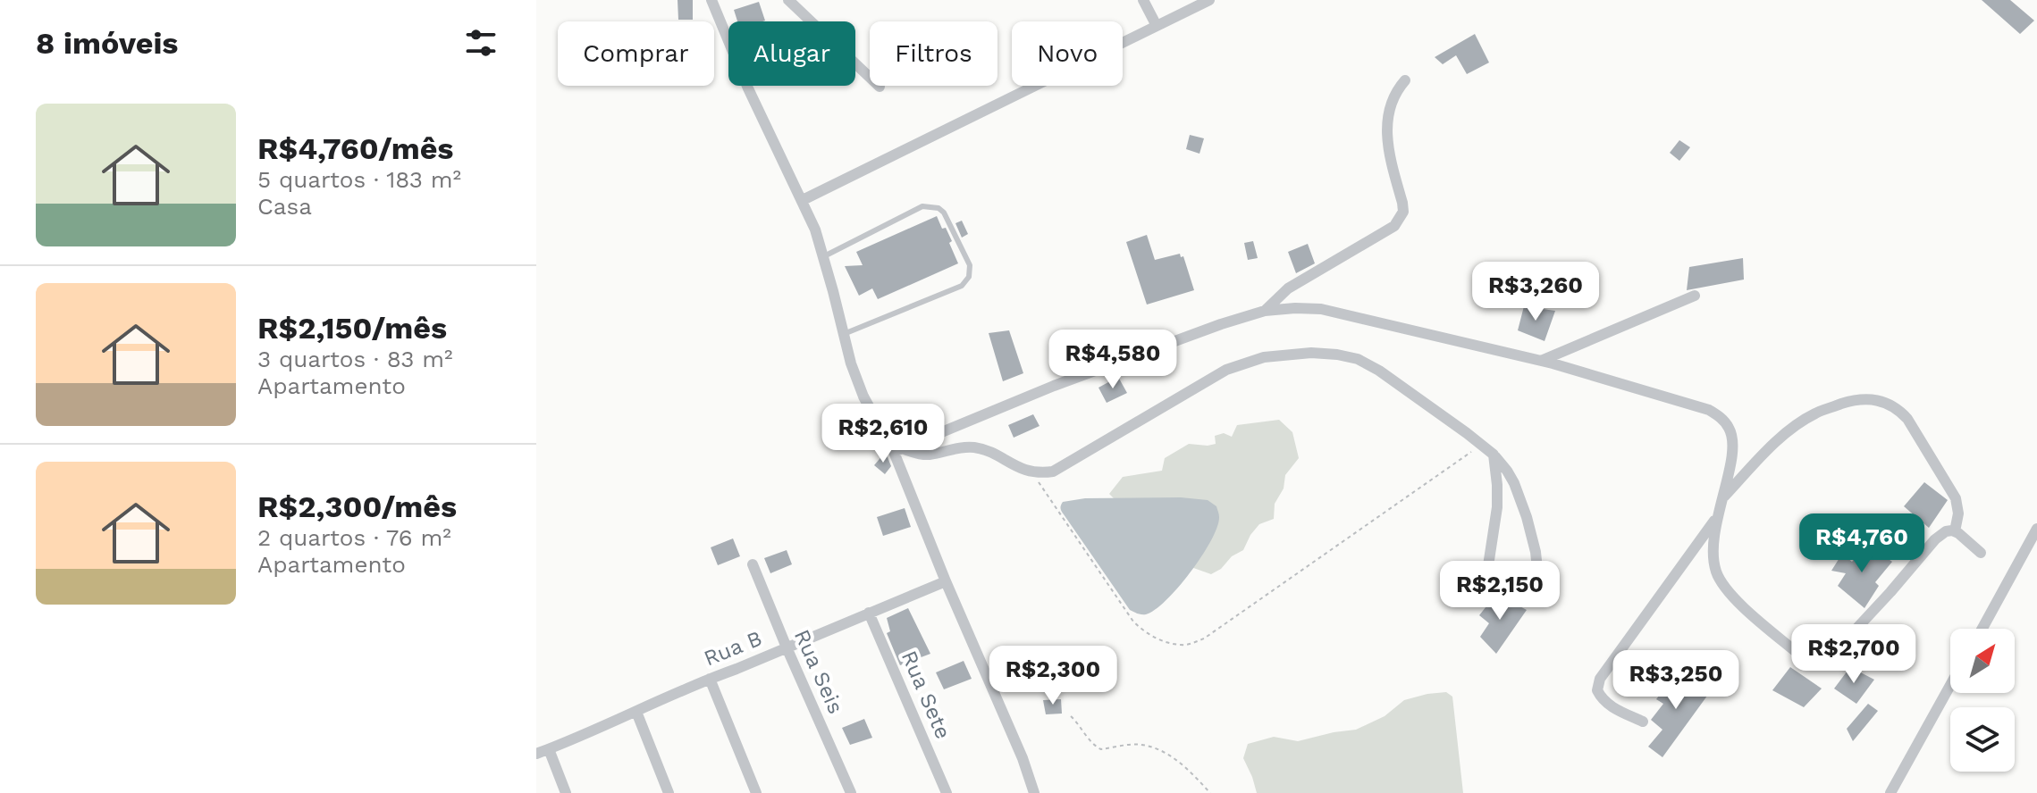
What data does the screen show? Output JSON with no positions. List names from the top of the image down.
{
  "streets": {
    "street": ["Rua B", "Rua Seis", "Rua Sete"]
  },
  "crossings": [
    ["Rua B", "Rua Seis"],
    ["Rua B", "Rua Sete"]
  ],
  "north": "top right",
  "page": {
    "heading": "8 imóveis",
    "chip": [
      "Comprar",
      "Alugar",
      "Filtros",
      "Novo"
    ],
    "list": [
      {
        "name": "R$4,760/mês",
        "note": "5 quartos · 183 m² · Casa"
      },
      {
        "name": "R$2,150/mês",
        "note": "3 quartos · 83 m² · Apartamento"
      },
      {
        "name": "R$2,300/mês",
        "note": "2 quartos · 76 m² · Apartamento"
      }
    ],
    "price": [
      "R$3,260",
      "R$4,580",
      "R$2,610",
      "R$4,760",
      "R$2,150",
      "R$2,700",
      "R$2,300",
      "R$3,250"
    ]
  }
}
